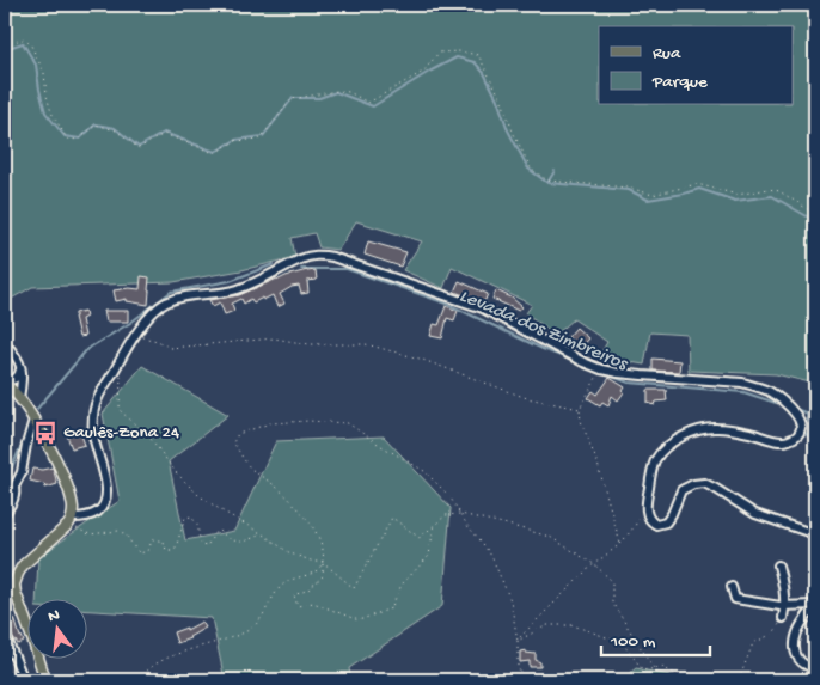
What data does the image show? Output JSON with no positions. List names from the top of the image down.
{
  "water": ["Levada dos Zimbreiros"],
  "places": {
    "bus stop": ["Gaulês-Zona 24"]
  },
  "legend": ["Rua", "Parque"],
  "scale_bar": "100 m",
  "north": "top"
}
